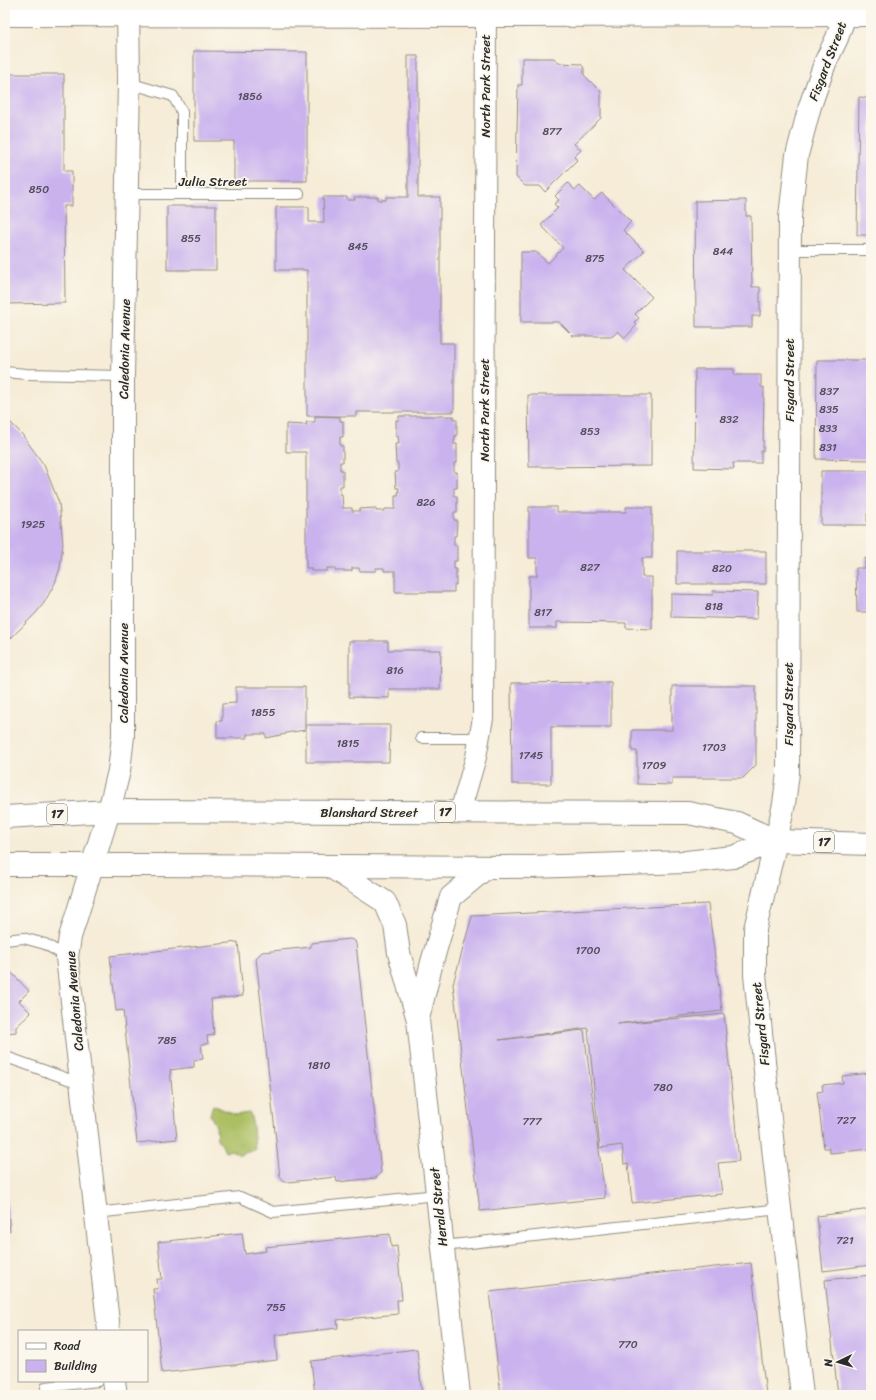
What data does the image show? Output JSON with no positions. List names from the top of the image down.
{
  "streets": {
    "street": [
      "Fisgard Street",
      "North Park Street",
      "Caledonia Avenue",
      "Blanshard Street",
      "17",
      "Herald Street"
    ],
    "lane": ["Julia Street"]
  },
  "crossings": [
    ["Fisgard Street", "Blanshard Street"],
    ["North Park Street", "Blanshard Street"],
    ["Julia Street", "Caledonia Avenue"],
    ["Caledonia Avenue", "Blanshard Street"]
  ],
  "house_numbers": [
    "1856",
    "877",
    "850",
    "855",
    "845",
    "844",
    "875",
    "837",
    "835",
    "832",
    "833",
    "853",
    "831",
    "826",
    "1925",
    "827",
    "820",
    "818",
    "817",
    "816",
    "1855",
    "1815",
    "1703",
    "1745",
    "1709",
    "1700",
    "785",
    "1810",
    "780",
    "727",
    "777",
    "721",
    "755",
    "770"
  ],
  "legend": ["Road", "Building"],
  "north": "left"
}
